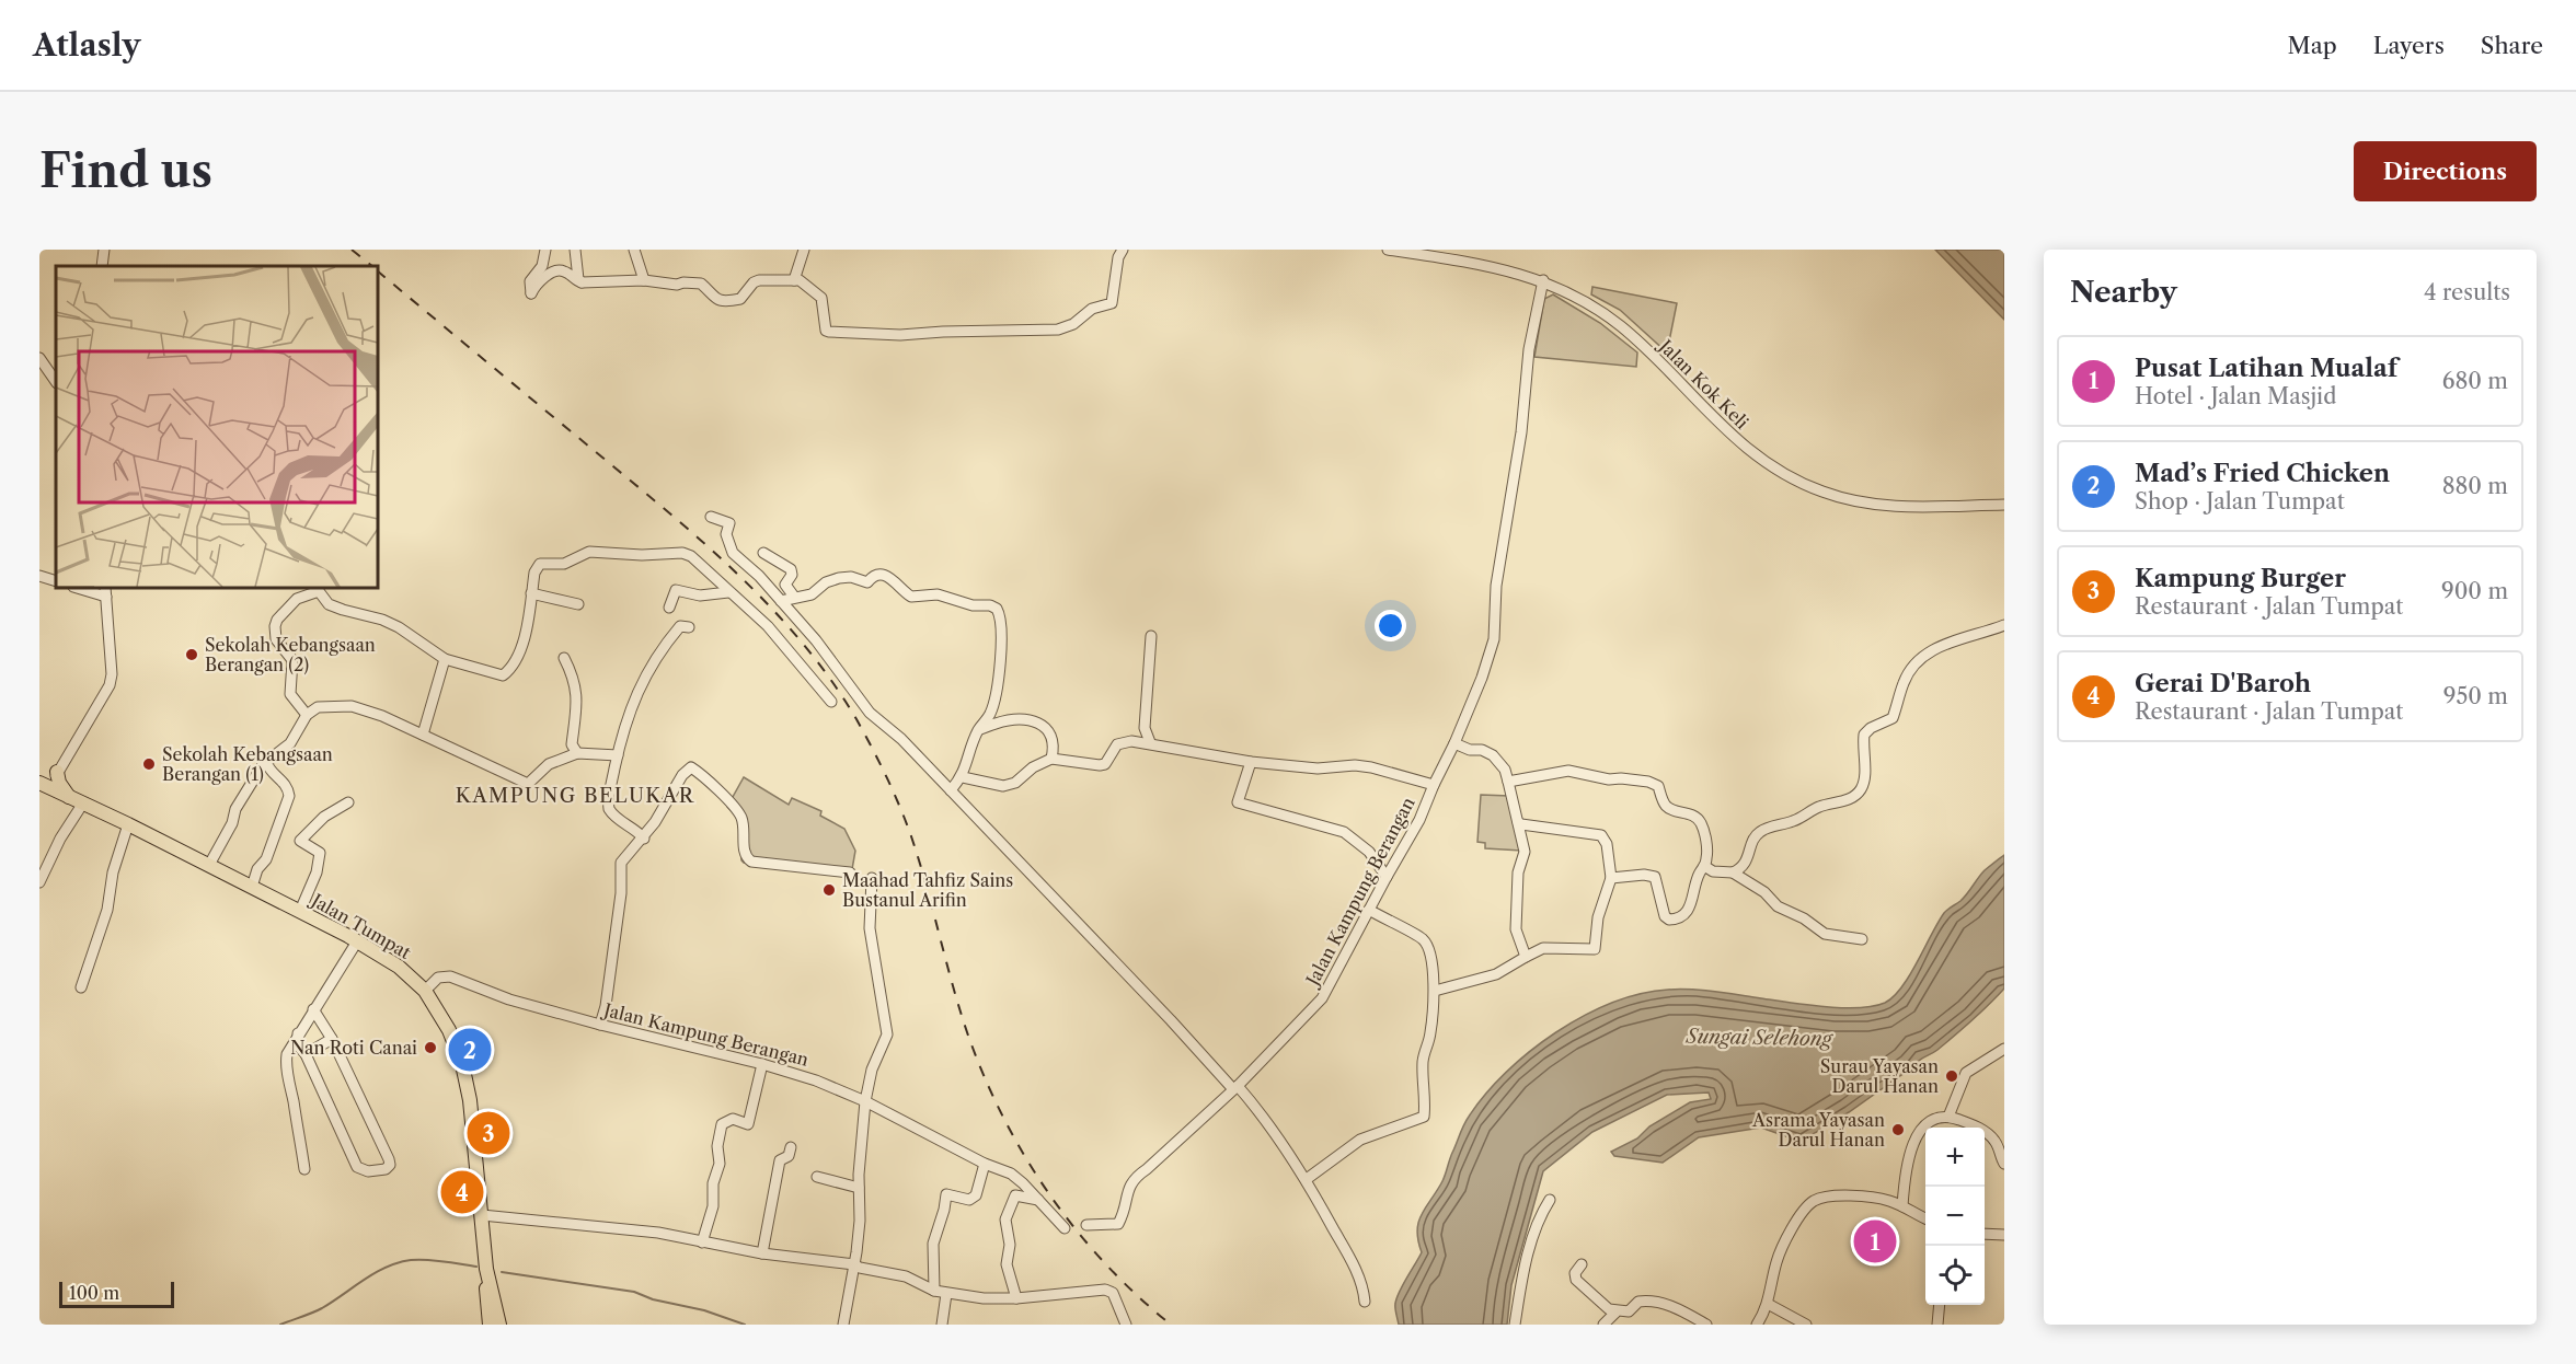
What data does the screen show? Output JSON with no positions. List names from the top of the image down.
{
  "streets": {
    "main road": ["Jalan Tumpat"],
    "street": ["Jalan Kok Keli", "Jalan Kampung Berangan"]
  },
  "crossings": [
    ["Jalan Kok Keli", "Jalan Kampung Berangan"],
    ["Jalan Kampung Berangan", "Jalan Tumpat"]
  ],
  "districts": ["KAMPUNG BELUKAR"],
  "water": ["Sungai Selehong"],
  "places": [
    "Sekolah Kebangsaan Berangan (2)",
    "Sekolah Kebangsaan Berangan (1)",
    "Maahad Tahfiz Sains Bustanul Arifin",
    "Nan Roti Canai",
    "Surau Yayasan Darul Hanan",
    "Asrama Yayasan Darul Hanan"
  ],
  "scale_bar": "100 m",
  "page": {
    "header": "Atlasly",
    "nav": ["Map", "Layers", "Share"],
    "buttons": "Directions",
    "title": "Find us",
    "heading": ["Nearby", "4 results"],
    "list": [
      {
        "mark": "1",
        "name": "Pusat Latihan Mualaf",
        "note": "Hotel · Jalan Masjid",
        "value": "680 m"
      },
      {
        "mark": "2",
        "name": "Mad’s Fried Chicken",
        "note": "Shop · Jalan Tumpat",
        "value": "880 m"
      },
      {
        "mark": "3",
        "name": "Kampung Burger",
        "note": "Restaurant · Jalan Tumpat",
        "value": "900 m"
      },
      {
        "mark": "4",
        "name": "Gerai D'Baroh",
        "note": "Restaurant · Jalan Tumpat",
        "value": "950 m"
      }
    ],
    "pins": [
      "2",
      "3",
      "4",
      "1"
    ],
    "map_buttons": ["+", "−"],
    "scale": "100 m"
  }
}
